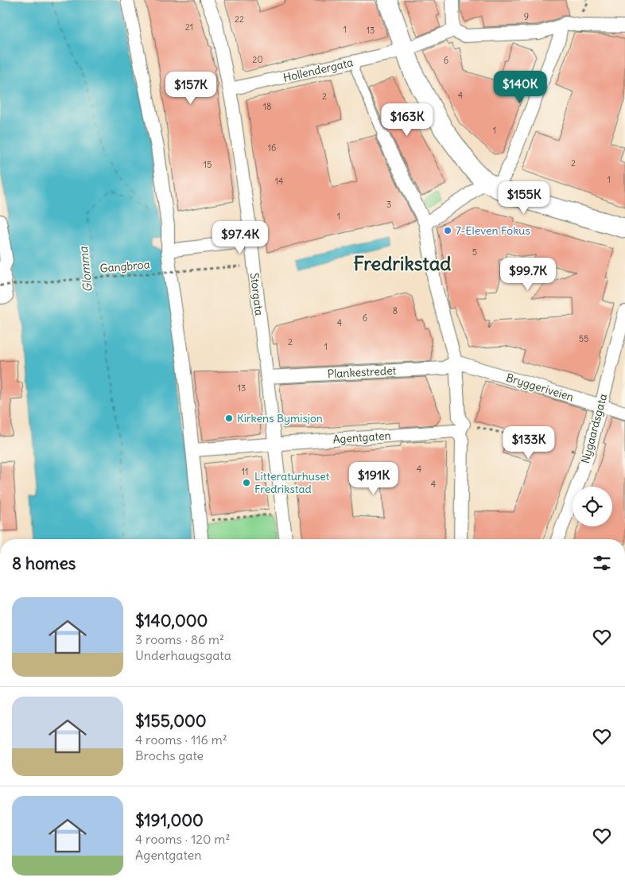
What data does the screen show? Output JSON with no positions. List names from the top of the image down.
{
  "streets": {
    "street": [
      "Hollendergata",
      "Storgata",
      "Plankestredet",
      "Bryggeriveien",
      "Nygaardsgata",
      "Agentgaten"
    ],
    "path": ["Gangbroa"]
  },
  "crossings": [
    ["Hollendergata", "Storgata"],
    ["Storgata", "Plankestredet"],
    ["Storgata", "Agentgaten"],
    ["Plankestredet", "Bryggeriveien"],
    ["Bryggeriveien", "Nygaardsgata"]
  ],
  "districts": ["Fredrikstad"],
  "water": ["Glomma"],
  "places": ["7-Eleven Fokus", "Kirkens Bymisjon", "Litteraturhuset Fredrikstad"],
  "house_numbers": [
    "9",
    "22",
    "21",
    "1",
    "13",
    "20",
    "6",
    "4",
    "2",
    "18",
    "1",
    "16",
    "2",
    "15",
    "1",
    "14",
    "3",
    "1",
    "5",
    "8",
    "6",
    "4",
    "55",
    "2",
    "1",
    "13",
    "4",
    "11",
    "4"
  ],
  "page": {
    "price": [
      "$140K",
      "$157K",
      "$163K",
      "$155K",
      "$97.4K",
      "$99.7K",
      "$133K",
      "$191K"
    ],
    "heading": "8 homes",
    "list": [
      {
        "name": "$140,000",
        "note": "3 rooms · 86 m² · Underhaugsgata"
      },
      {
        "name": "$155,000",
        "note": "4 rooms · 116 m² · Brochs gate"
      },
      {
        "name": "$191,000",
        "note": "4 rooms · 120 m² · Agentgaten"
      }
    ]
  }
}
